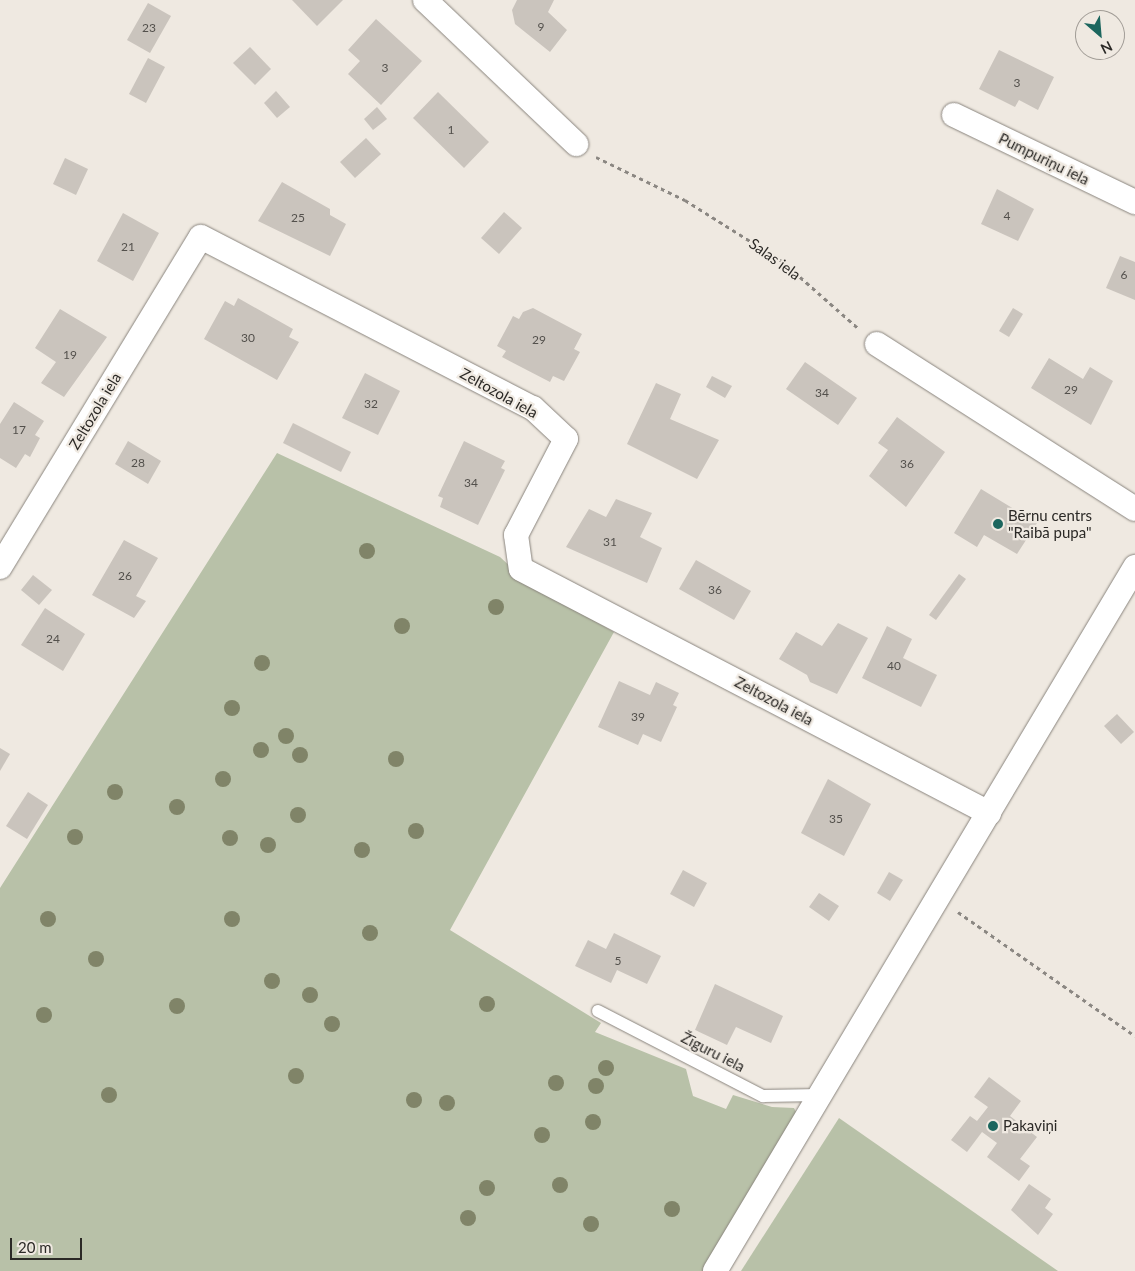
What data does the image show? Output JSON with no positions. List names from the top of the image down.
{
  "streets": {
    "street": ["Pumpuriņu iela", "Zeltozola iela"],
    "lane": ["Žīguru iela"],
    "path": ["Salas iela"]
  },
  "places": ["Bērnu centrs \"Raibā pupa\"", "Pakaviņi"],
  "house_numbers": [
    "9",
    "23",
    "3",
    "3",
    "1",
    "4",
    "25",
    "21",
    "6",
    "30",
    "29",
    "19",
    "29",
    "34",
    "32",
    "17",
    "28",
    "36",
    "34",
    "31",
    "26",
    "36",
    "24",
    "40",
    "39",
    "35",
    "5"
  ],
  "scale_bar": "20 m",
  "north": "bottom right"
}
